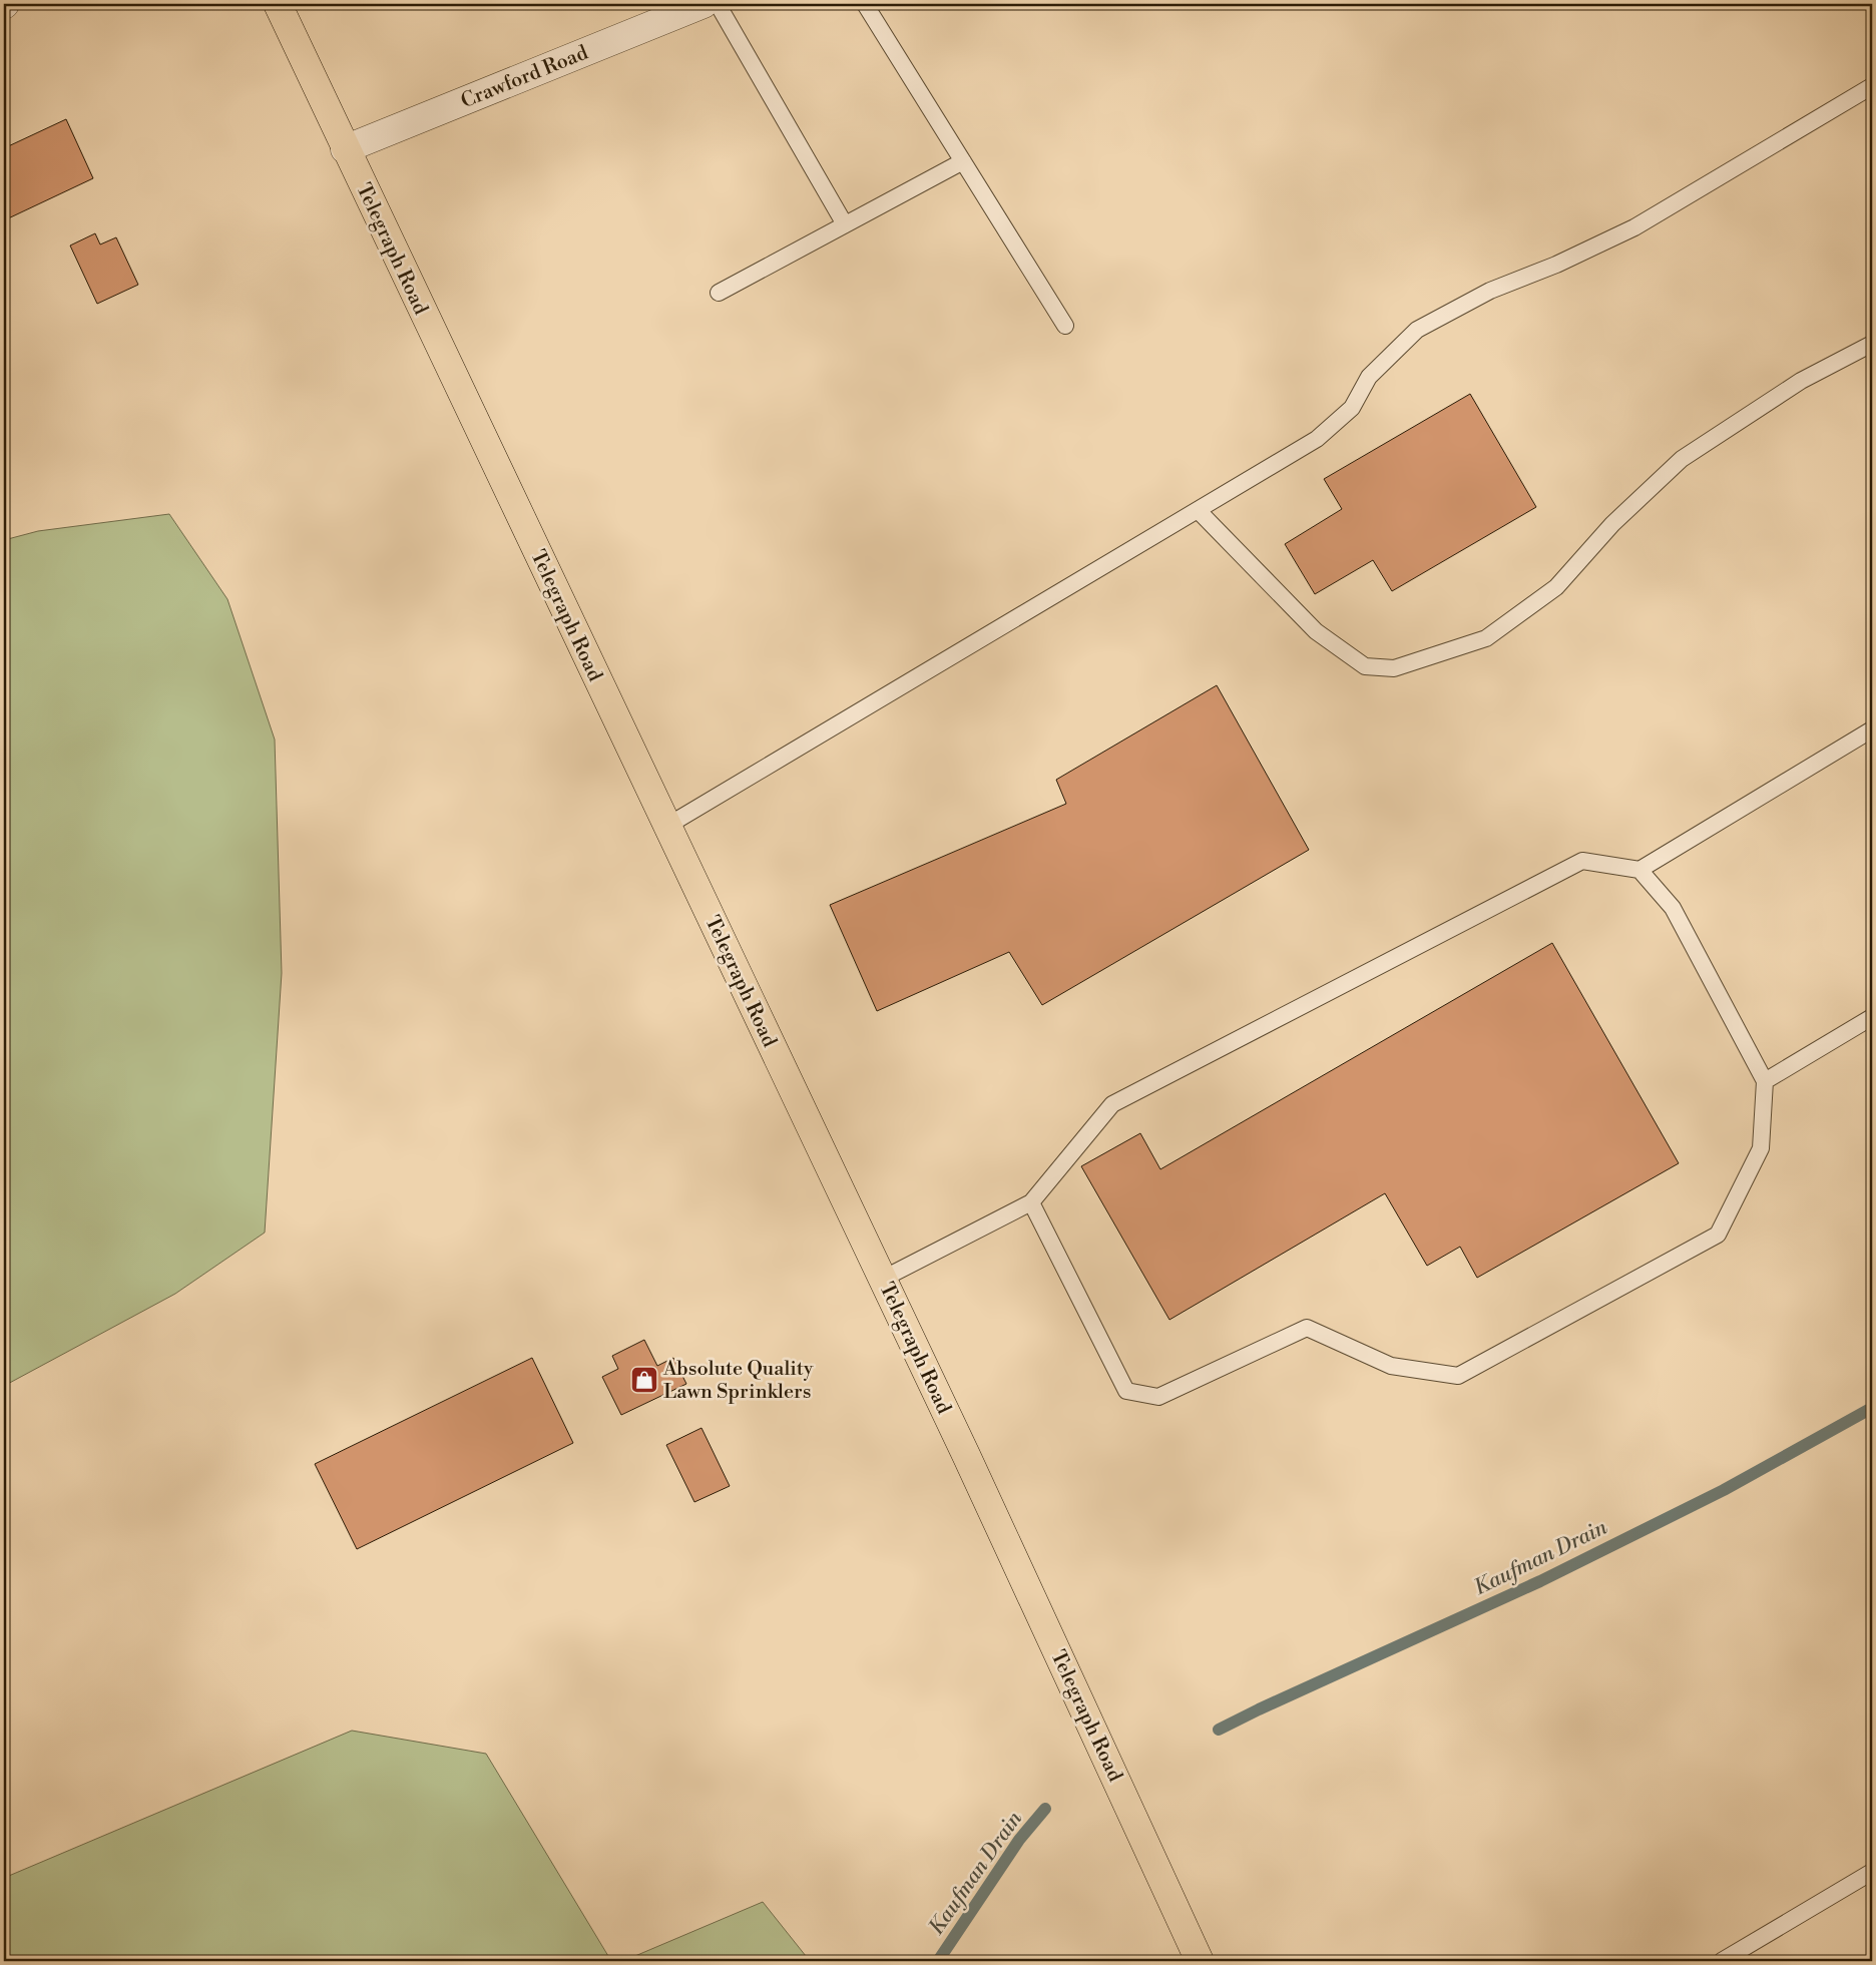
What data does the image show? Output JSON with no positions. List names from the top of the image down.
{
  "streets": {
    "main road": ["Telegraph Road"],
    "street": ["Crawford Road"]
  },
  "crossings": [
    ["Crawford Road", "Telegraph Road"]
  ],
  "water": ["Kaufman Drain"],
  "places": {
    "shop": ["Absolute Quality Lawn Sprinklers"]
  }
}
